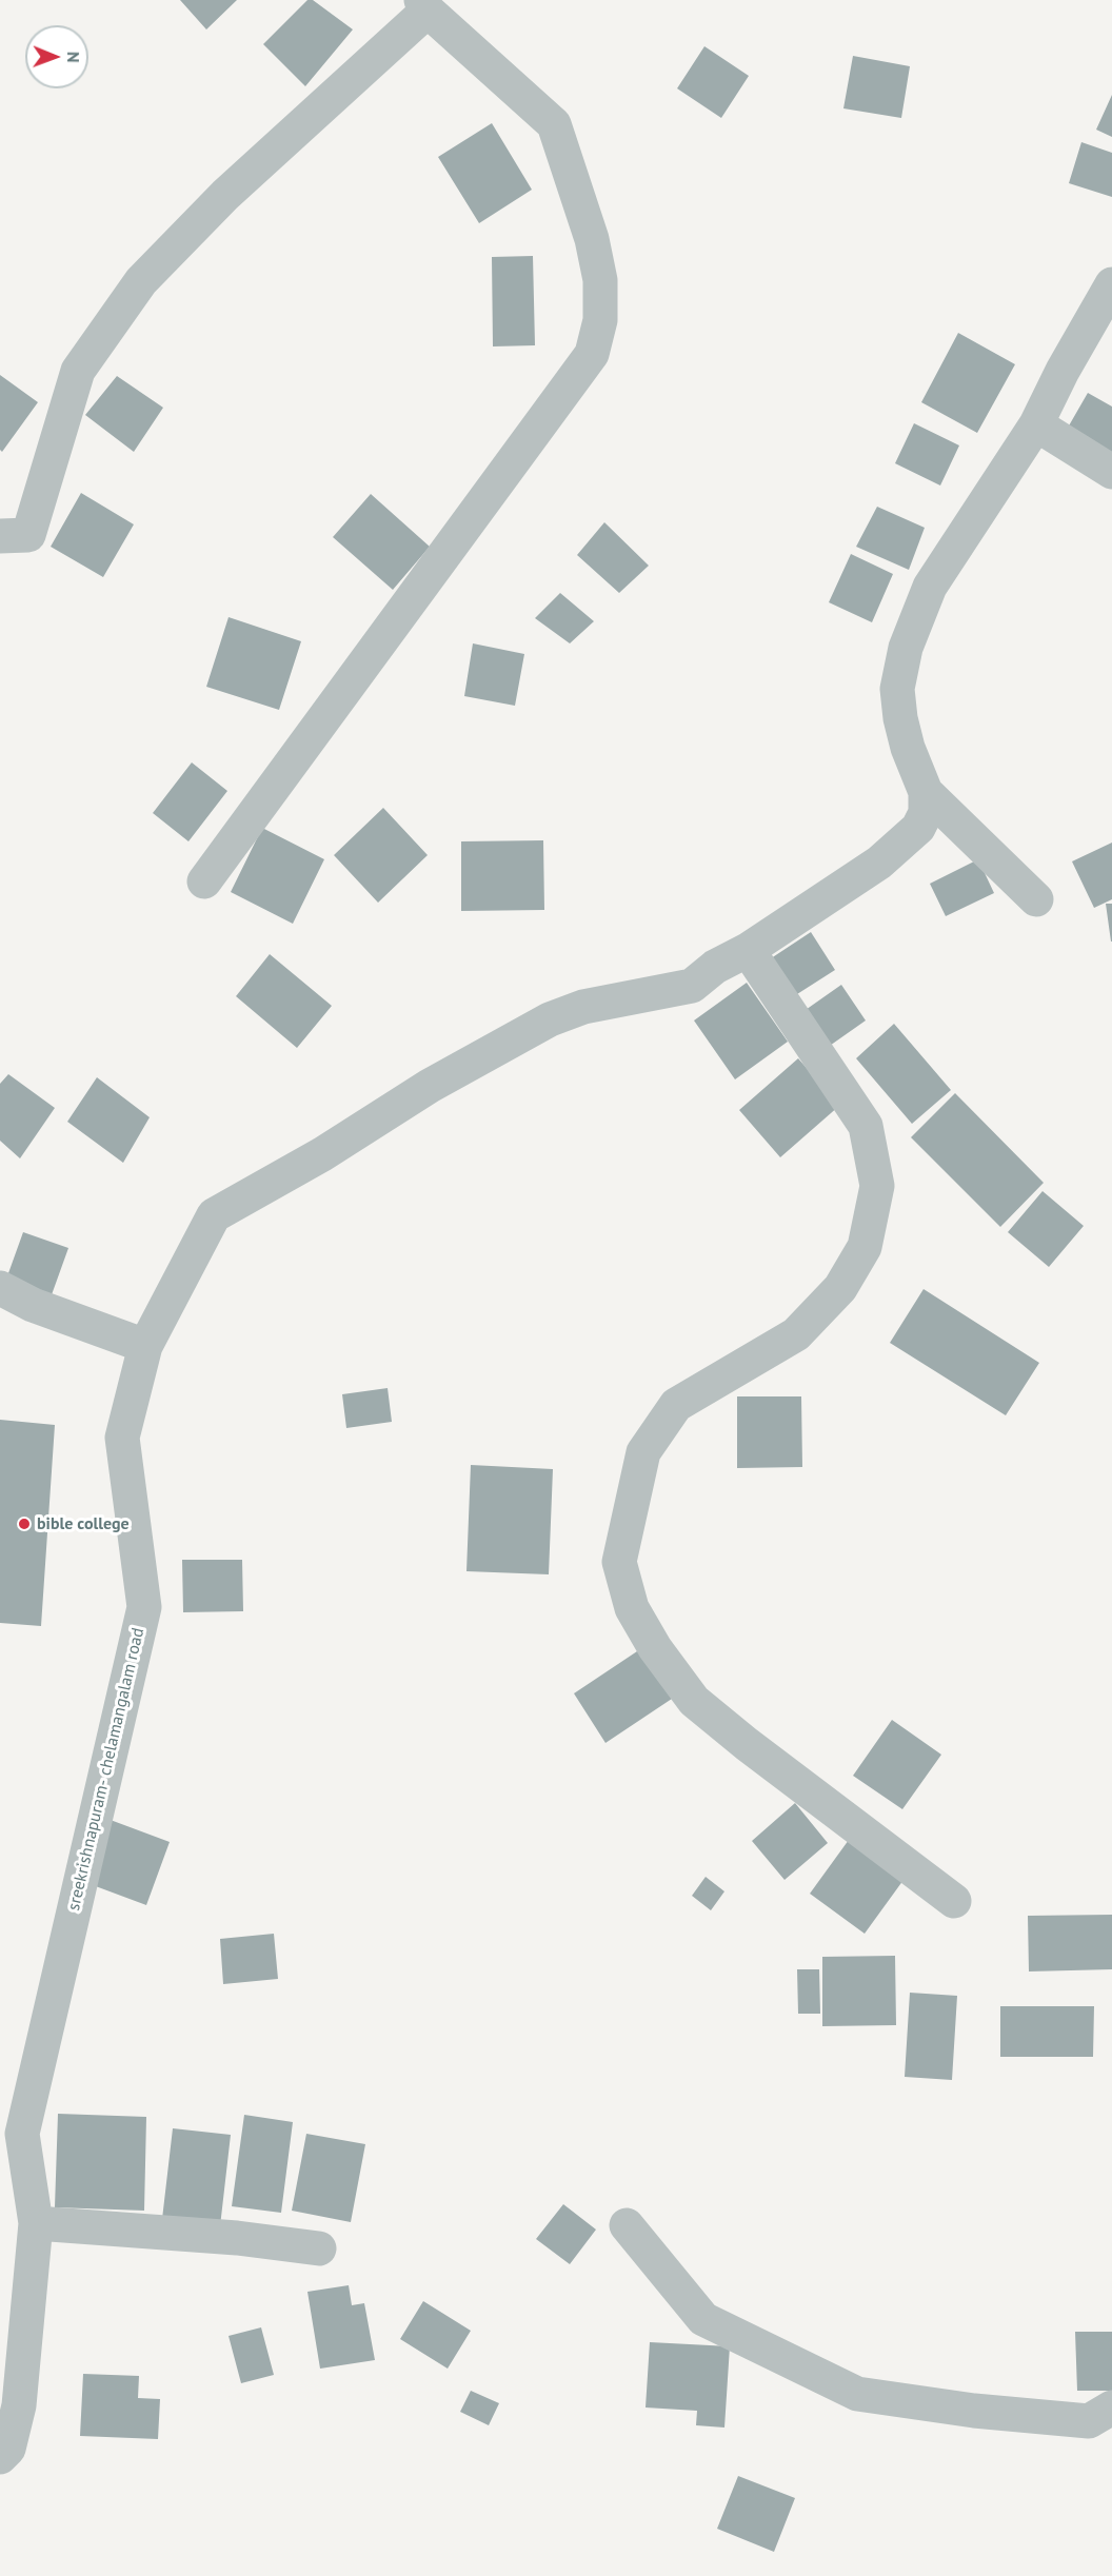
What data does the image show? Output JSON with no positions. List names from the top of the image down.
{
  "streets": {
    "street": ["sreekrishnapuram- chelamangalam road"]
  },
  "places": ["bible college"],
  "north": "right"
}
